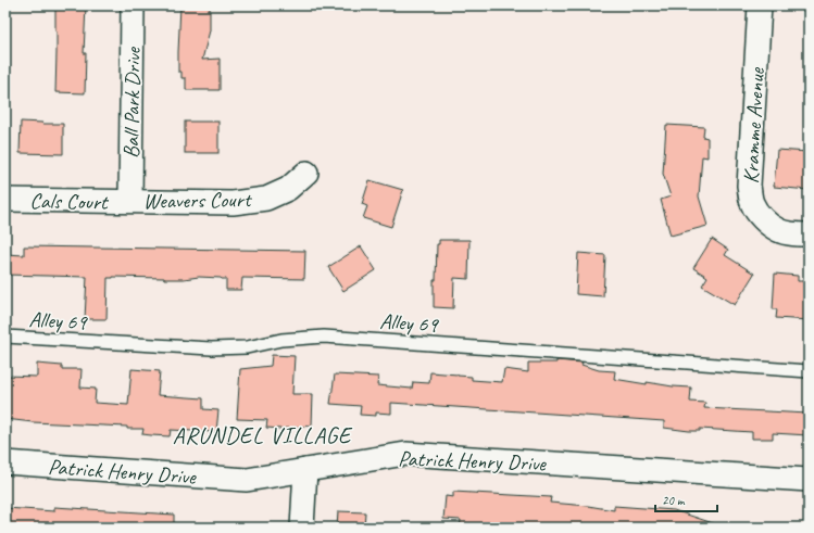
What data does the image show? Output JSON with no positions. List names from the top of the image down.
{
  "streets": {
    "street": [
      "Ball Park Drive",
      "Kramme Avenue",
      "Weavers Court",
      "Cals Court",
      "Patrick Henry Drive"
    ],
    "lane": ["Alley 69"]
  },
  "crossings": [
    ["Ball Park Drive", "Weavers Court"],
    ["Ball Park Drive", "Cals Court"],
    ["Weavers Court", "Cals Court"]
  ],
  "districts": ["ARUNDEL VILLAGE"],
  "scale_bar": "20 m"
}
